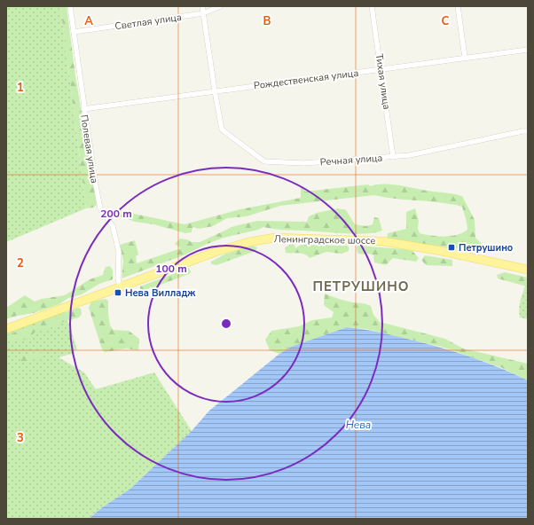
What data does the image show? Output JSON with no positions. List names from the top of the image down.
{
  "streets": {
    "main road": ["Ленинградское шоссе"],
    "street": [
      "Светлая улица",
      "Рождественская улица",
      "Тихая улица",
      "Полевая улица",
      "Речная улица"
    ]
  },
  "crossings": [
    ["Светлая улица", "Полевая улица"],
    ["Светлая улица", "Речная улица"],
    ["Рождественская улица", "Тихая улица"],
    ["Рождественская улица", "Полевая улица"],
    ["Рождественская улица", "Речная улица"],
    ["Тихая улица", "Речная улица"],
    ["Полевая улица", "Ленинградское шоссе"]
  ],
  "districts": ["ПЕТРУШИНО"],
  "water": ["Нева"],
  "places": {
    "transit": ["Петрушино", "Нева Вилладж"]
  },
  "grid": {
    "columns": ["A", "B", "C"],
    "rows": ["1", "2", "3"]
  },
  "rings": ["200 m", "100 m"]
}
